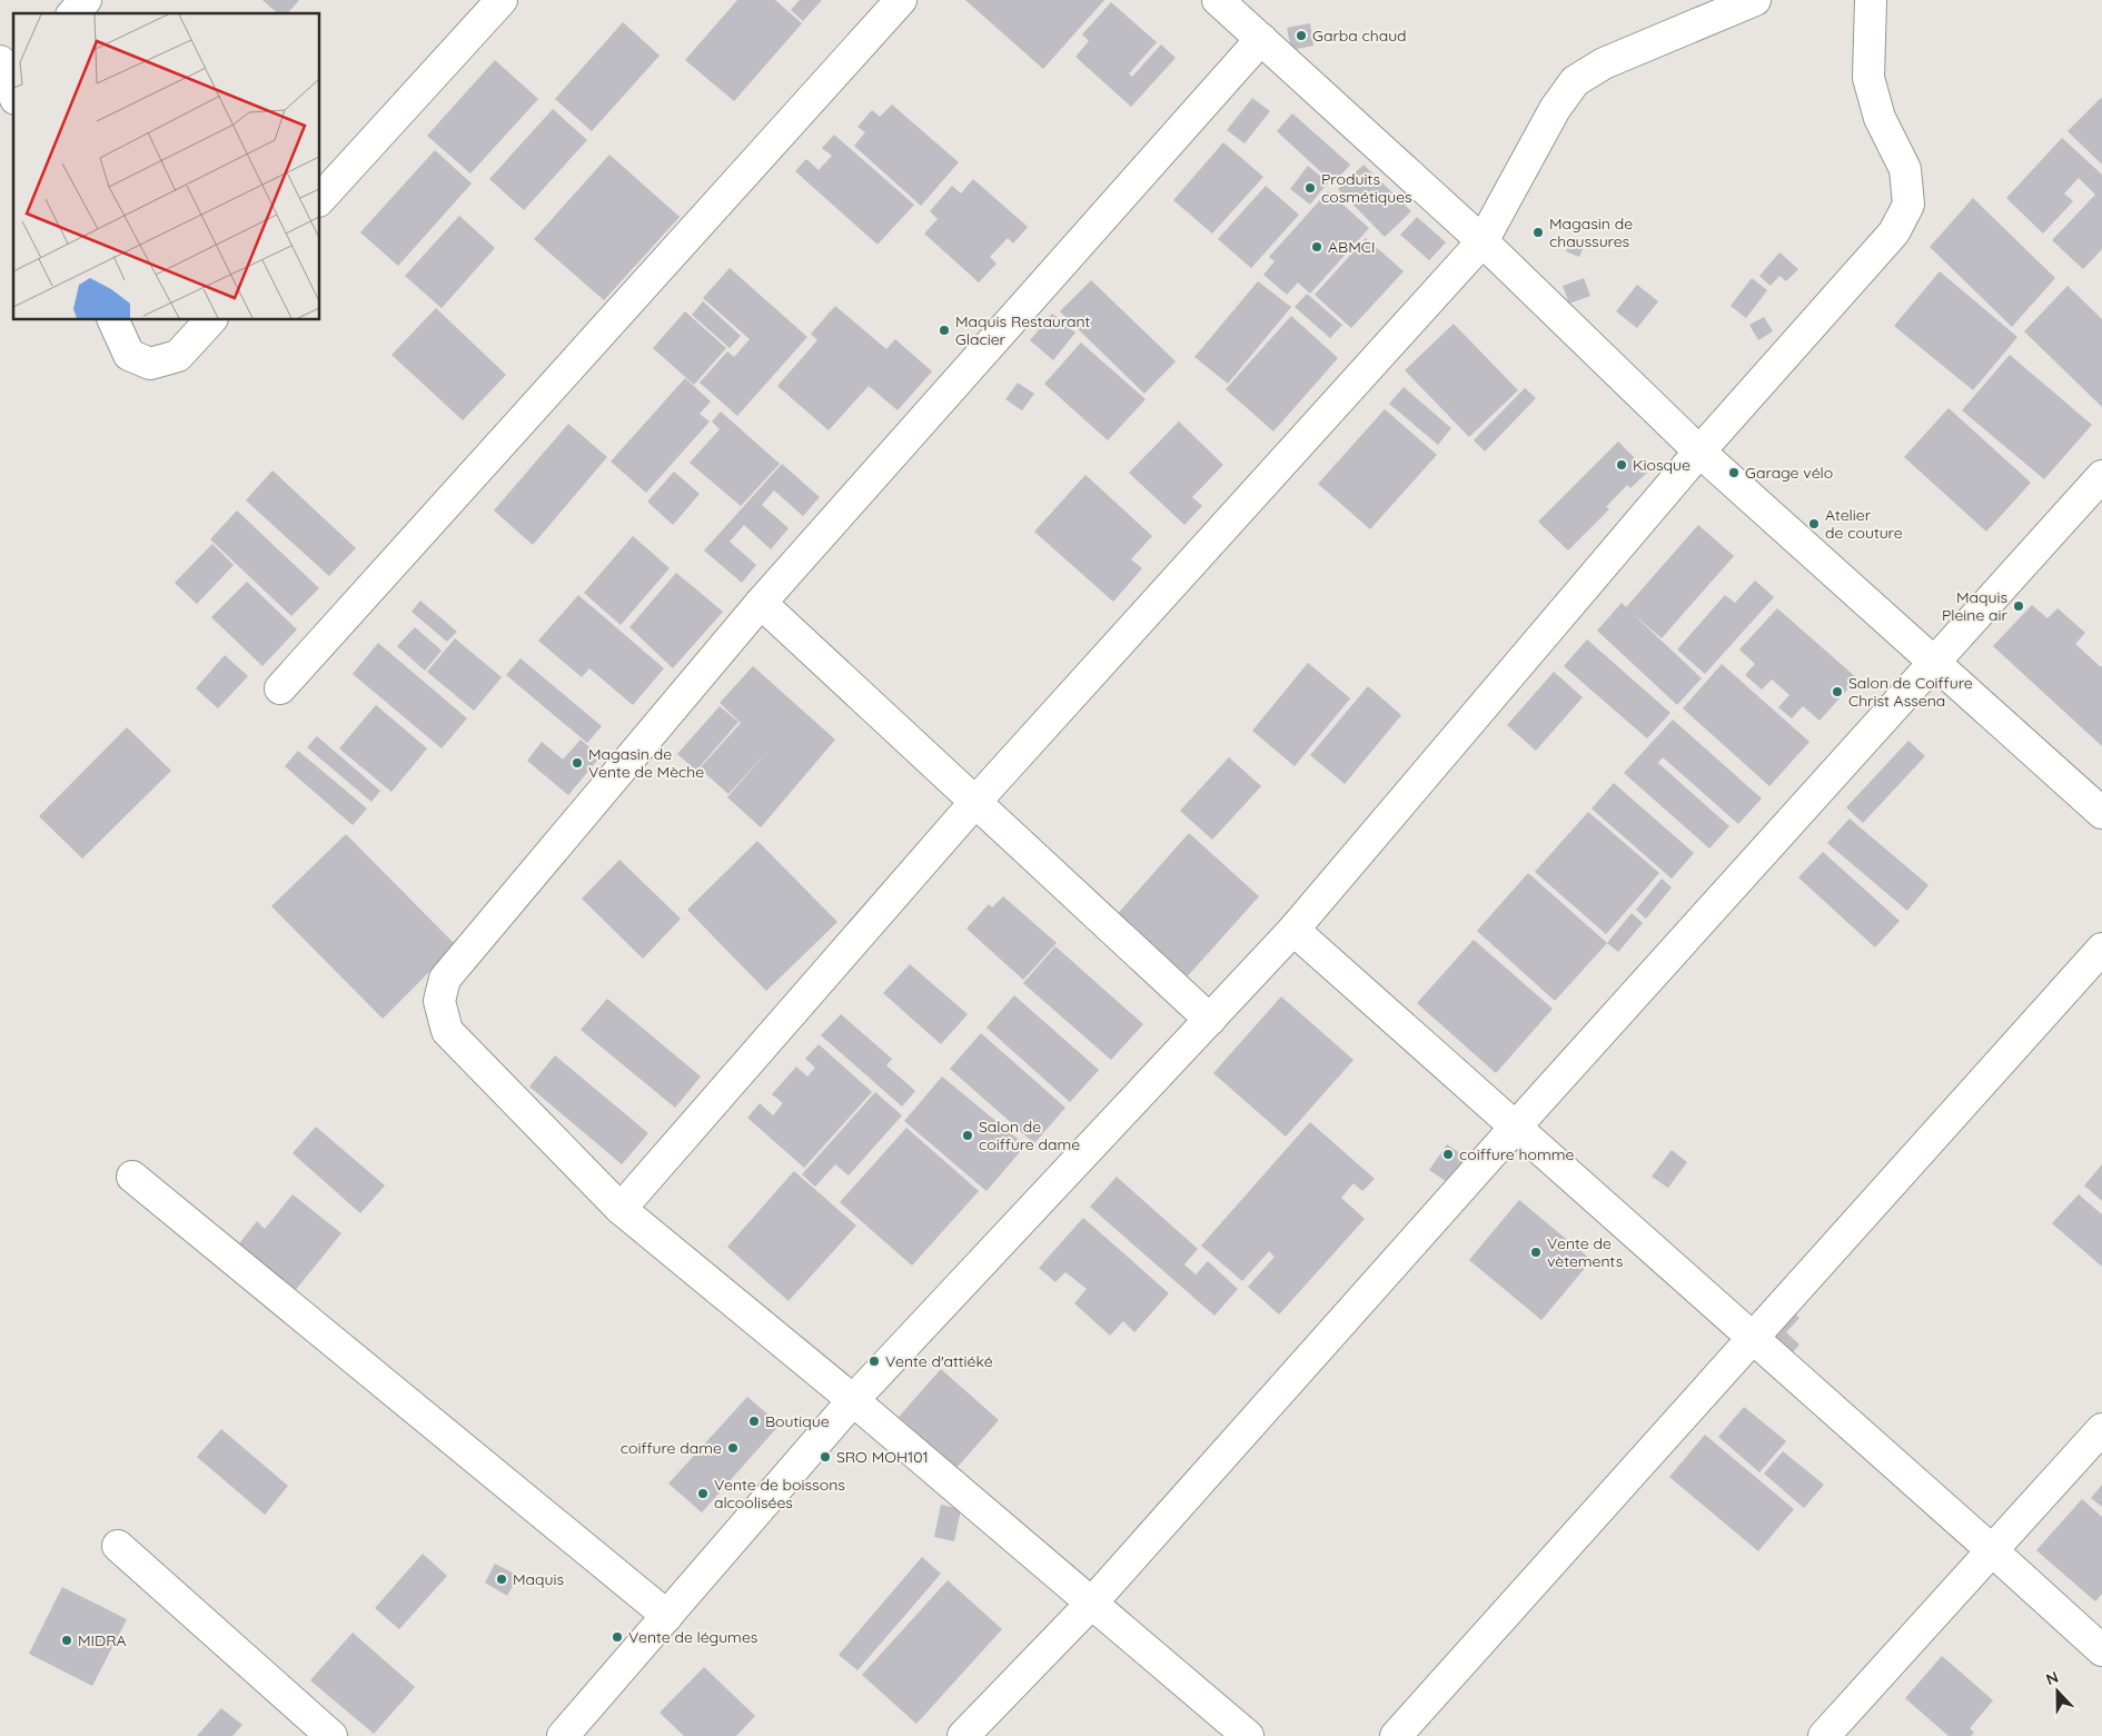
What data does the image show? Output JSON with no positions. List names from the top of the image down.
{
  "places": [
    "Garba chaud",
    "Produits cosmétiques",
    "Magasin de chaussures",
    "ABMCI",
    "Maquis Restaurant Glacier",
    "Kiosque",
    "Garage vélo",
    "Atelier de couture",
    "Maquis Pleine air",
    "Salon de Coiffure Christ Assena",
    "Magasin de Vente de Mèche",
    "Salon de coiffure dame",
    "coiffure homme",
    "Vente de vètements",
    "Vente d'attiéké",
    "Boutique",
    "coiffure dame",
    "SRO MOH101",
    "Vente de boissons alcoolisées",
    "Maquis",
    "Vente de légumes",
    "MIDRA"
  ],
  "north": "top"
}
